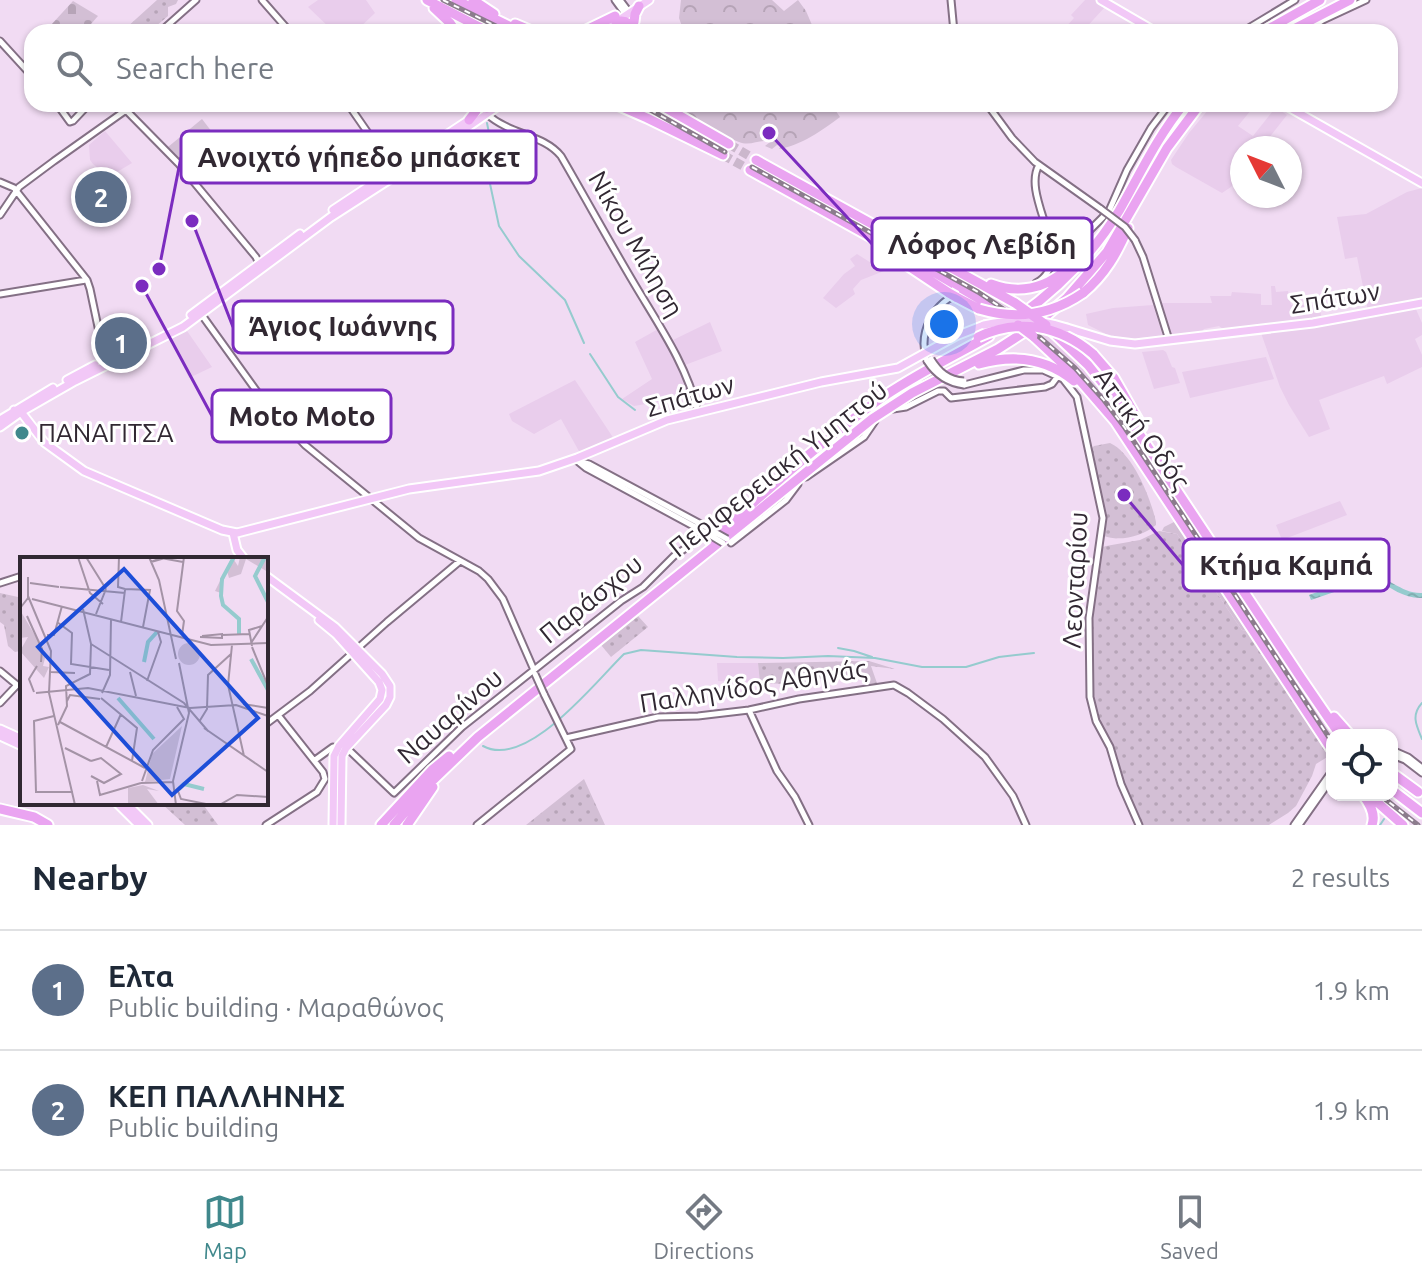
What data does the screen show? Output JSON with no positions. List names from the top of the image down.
{
  "streets": {
    "highway": ["Αττική Οδός", "Περιφερειακή Υμηττού"],
    "main road": ["Σπάτων"],
    "street": [
      "Νίκου Μίληση",
      "Λεονταρίου",
      "Παράσχου",
      "Παλληνίδος Αθηνάς",
      "Ναυαρίνου"
    ]
  },
  "crossings": [
    ["Νίκου Μίληση", "Σπάτων"],
    ["Παράσχου", "Ναυαρίνου"]
  ],
  "places": [
    "Λόφος Λεβίδη",
    "Άγιος Ιωάννης",
    "Ανοιχτό γήπεδο μπάσκετ",
    "Moto Moto",
    "ΠΑΝΑΓΙΤΣΑ",
    "Kτήμα Καμπά"
  ],
  "north": "top left",
  "page": {
    "search": "Search here",
    "pins": ["2", "1"],
    "heading": ["Nearby", "2 results"],
    "list": [
      {
        "mark": "1",
        "name": "Ελτα",
        "note": "Public building · Μαραθώνος",
        "value": "1.9 km"
      },
      {
        "mark": "2",
        "name": "ΚΕΠ ΠΑΛΛΗΝΗΣ",
        "note": "Public building",
        "value": "1.9 km"
      }
    ],
    "nav": ["Map", "Directions", "Saved"]
  }
}
